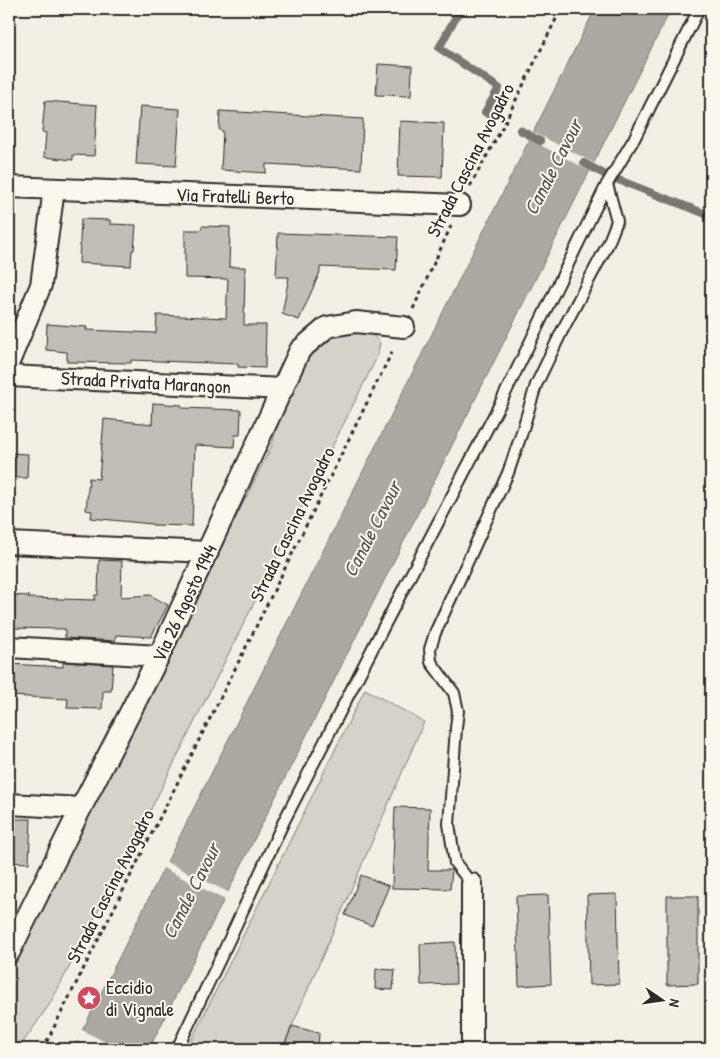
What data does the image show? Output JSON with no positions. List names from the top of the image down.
{
  "streets": {
    "street": ["Via Fratelli Berto", "Strada Privata Marangon", "Via 26 Agosto 1944"],
    "path": ["Strada Cascina Avogadro"]
  },
  "crossings": [
    ["Strada Cascina Avogadro", "Via Fratelli Berto"],
    ["Strada Cascina Avogadro", "Via 26 Agosto 1944"],
    ["Strada Privata Marangon", "Via 26 Agosto 1944"]
  ],
  "water": ["Canale Cavour"],
  "places": {
    "place": ["Eccidio di Vignale"]
  },
  "north": "right"
}
